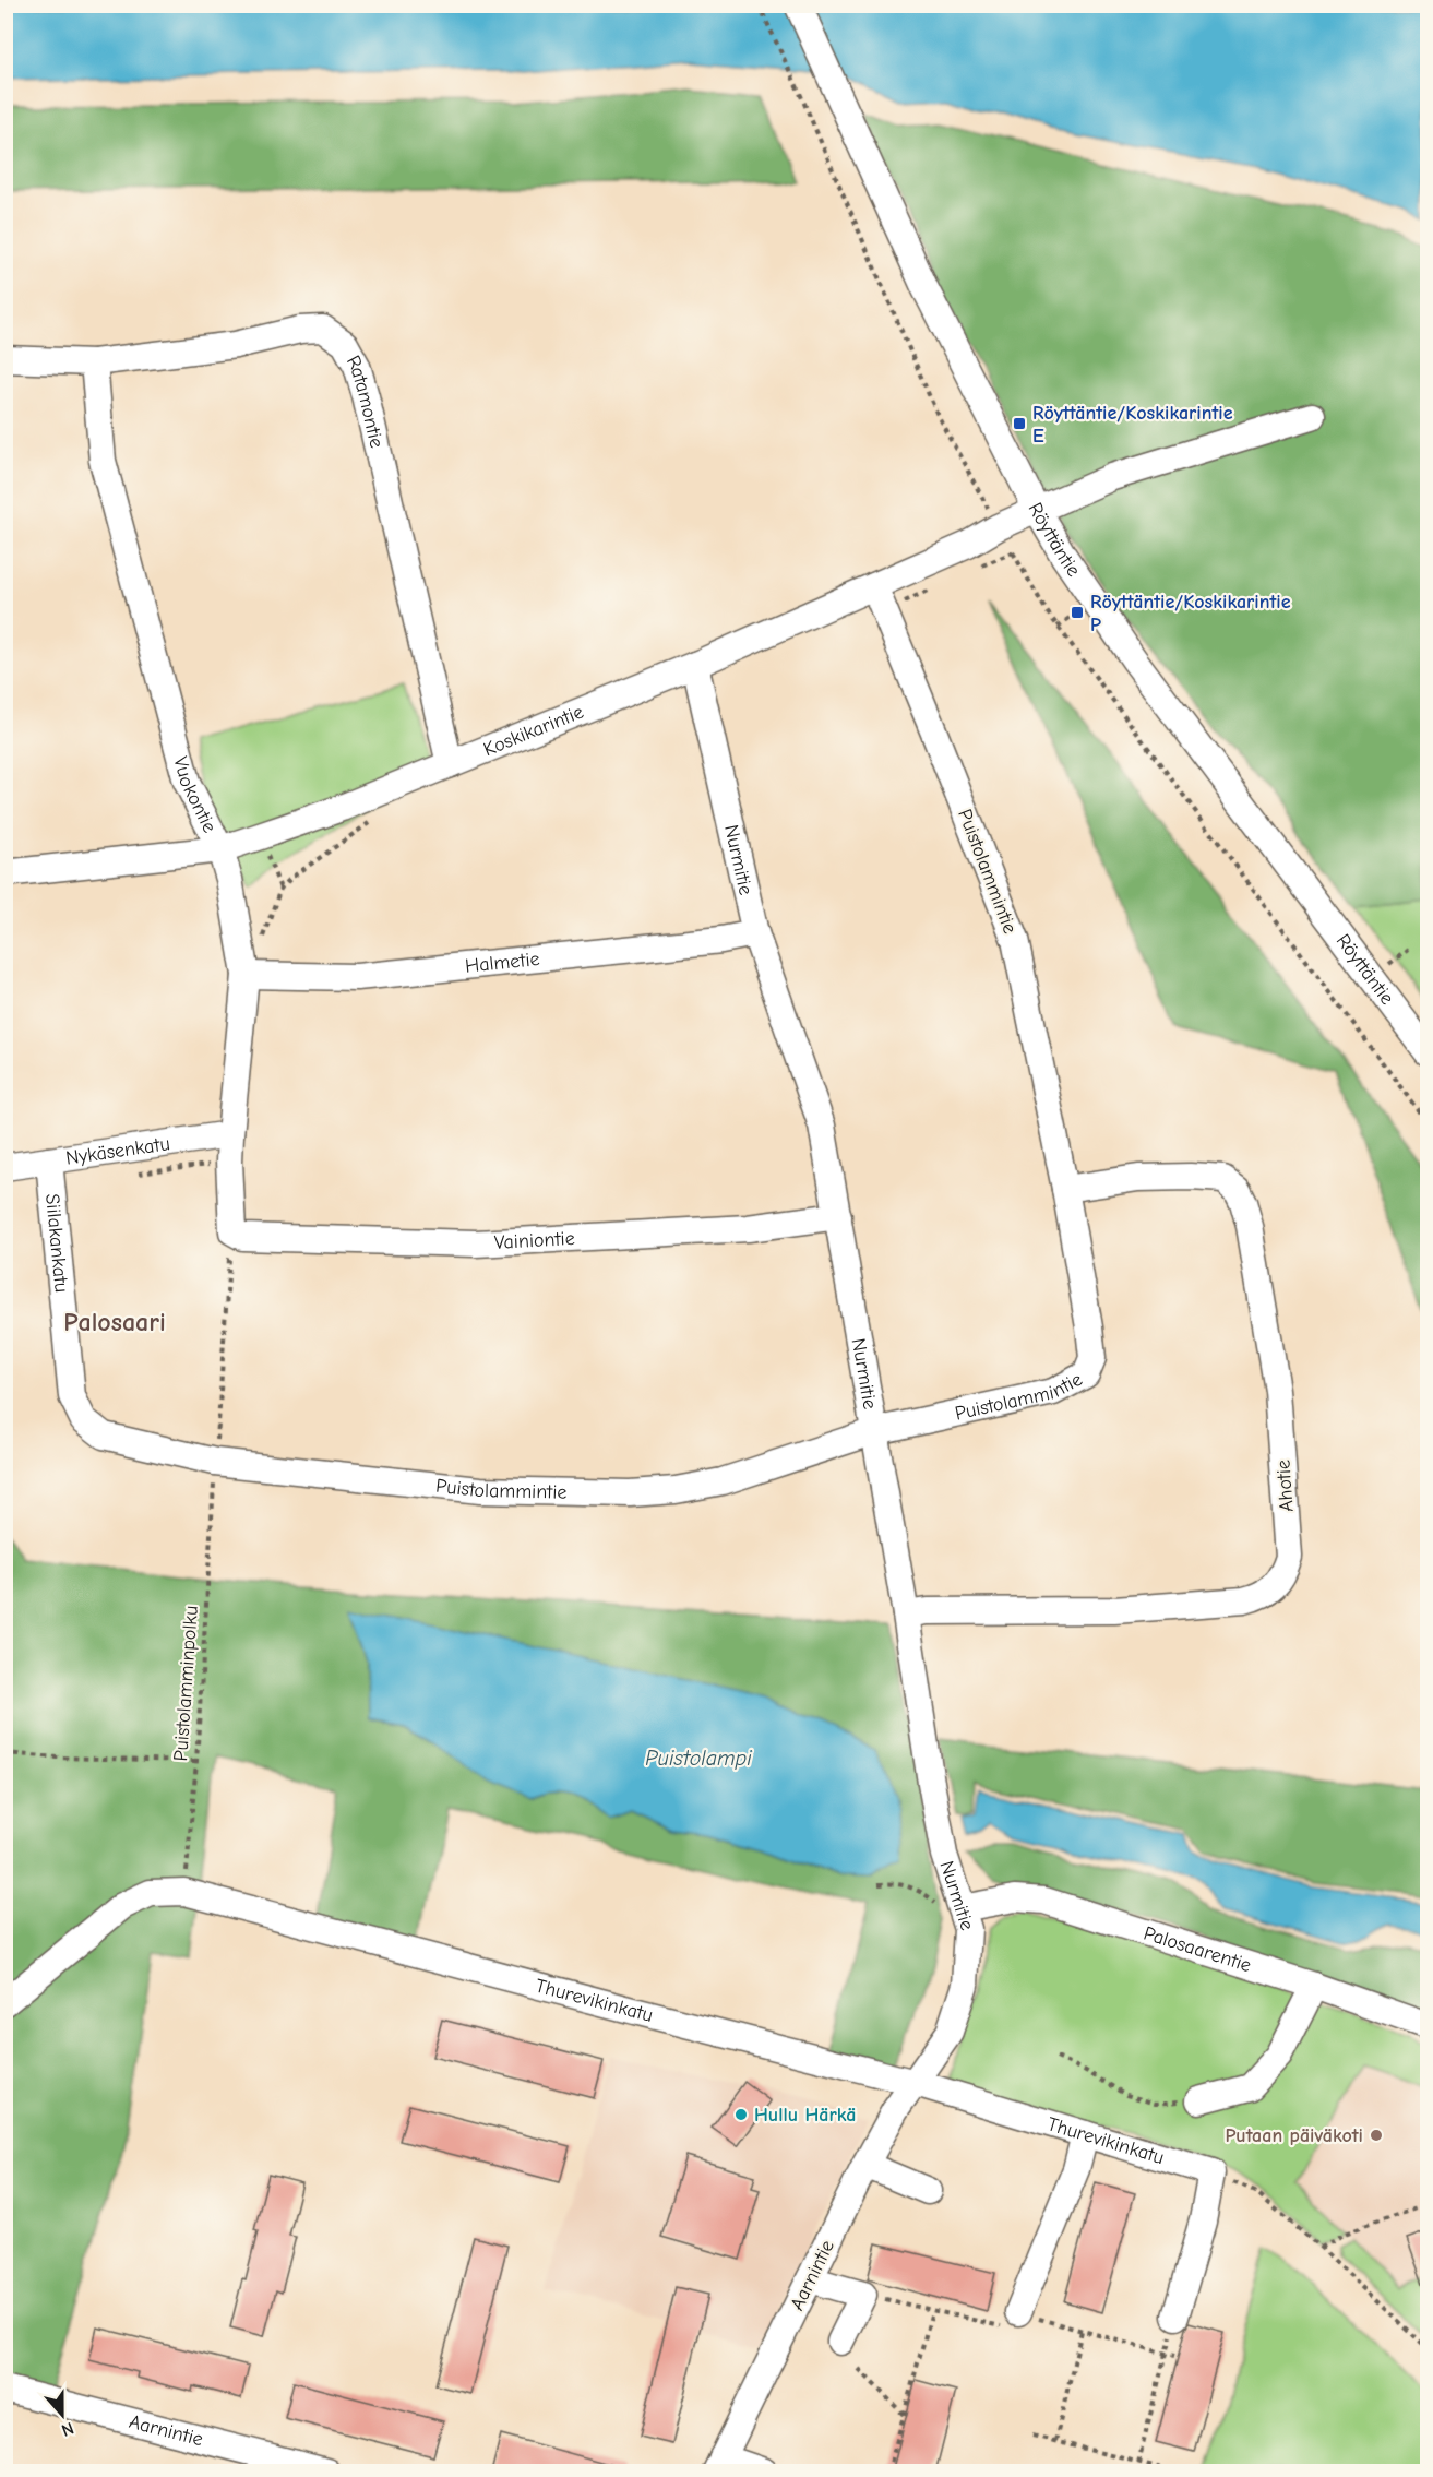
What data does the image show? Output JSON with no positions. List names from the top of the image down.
{
  "streets": {
    "street": [
      "Ratamontie",
      "Röyttäntie",
      "Koskikarintie",
      "Vuokontie",
      "Nurmitie",
      "Puistolammintie",
      "Halmetie",
      "Nykäsenkatu",
      "Vainiontie",
      "Siilakankatu",
      "Ahotie",
      "Palosaarentie",
      "Thurevikinkatu",
      "Aarnintie"
    ],
    "path": ["Puistolamminpolku"]
  },
  "crossings": [
    ["Ratamontie", "Koskikarintie"],
    ["Ratamontie", "Vuokontie"],
    ["Röyttäntie", "Koskikarintie"],
    ["Koskikarintie", "Vuokontie"],
    ["Koskikarintie", "Nurmitie"],
    ["Koskikarintie", "Puistolammintie"],
    ["Vuokontie", "Halmetie"],
    ["Vuokontie", "Nykäsenkatu"],
    ["Vuokontie", "Vainiontie"],
    ["Vuokontie", "Puistolamminpolku"],
    ["Nurmitie", "Puistolammintie"],
    ["Nurmitie", "Halmetie"],
    ["Nurmitie", "Vainiontie"],
    ["Nurmitie", "Ahotie"],
    ["Nurmitie", "Palosaarentie"],
    ["Nurmitie", "Thurevikinkatu"],
    ["Nurmitie", "Aarnintie"],
    ["Puistolammintie", "Siilakankatu"],
    ["Puistolammintie", "Ahotie"],
    ["Puistolammintie", "Puistolamminpolku"],
    ["Nykäsenkatu", "Siilakankatu"],
    ["Vainiontie", "Puistolamminpolku"],
    ["Siilakankatu", "Puistolamminpolku"],
    ["Puistolamminpolku", "Thurevikinkatu"],
    ["Thurevikinkatu", "Aarnintie"]
  ],
  "districts": ["Palosaari"],
  "water": ["Puistolampi"],
  "places": {
    "transit": ["Röyttäntie/Koskikarintie E", "Röyttäntie/Koskikarintie P"],
    "other": ["Hullu Härkä", "Putaan päiväkoti"]
  },
  "north": "bottom"
}
